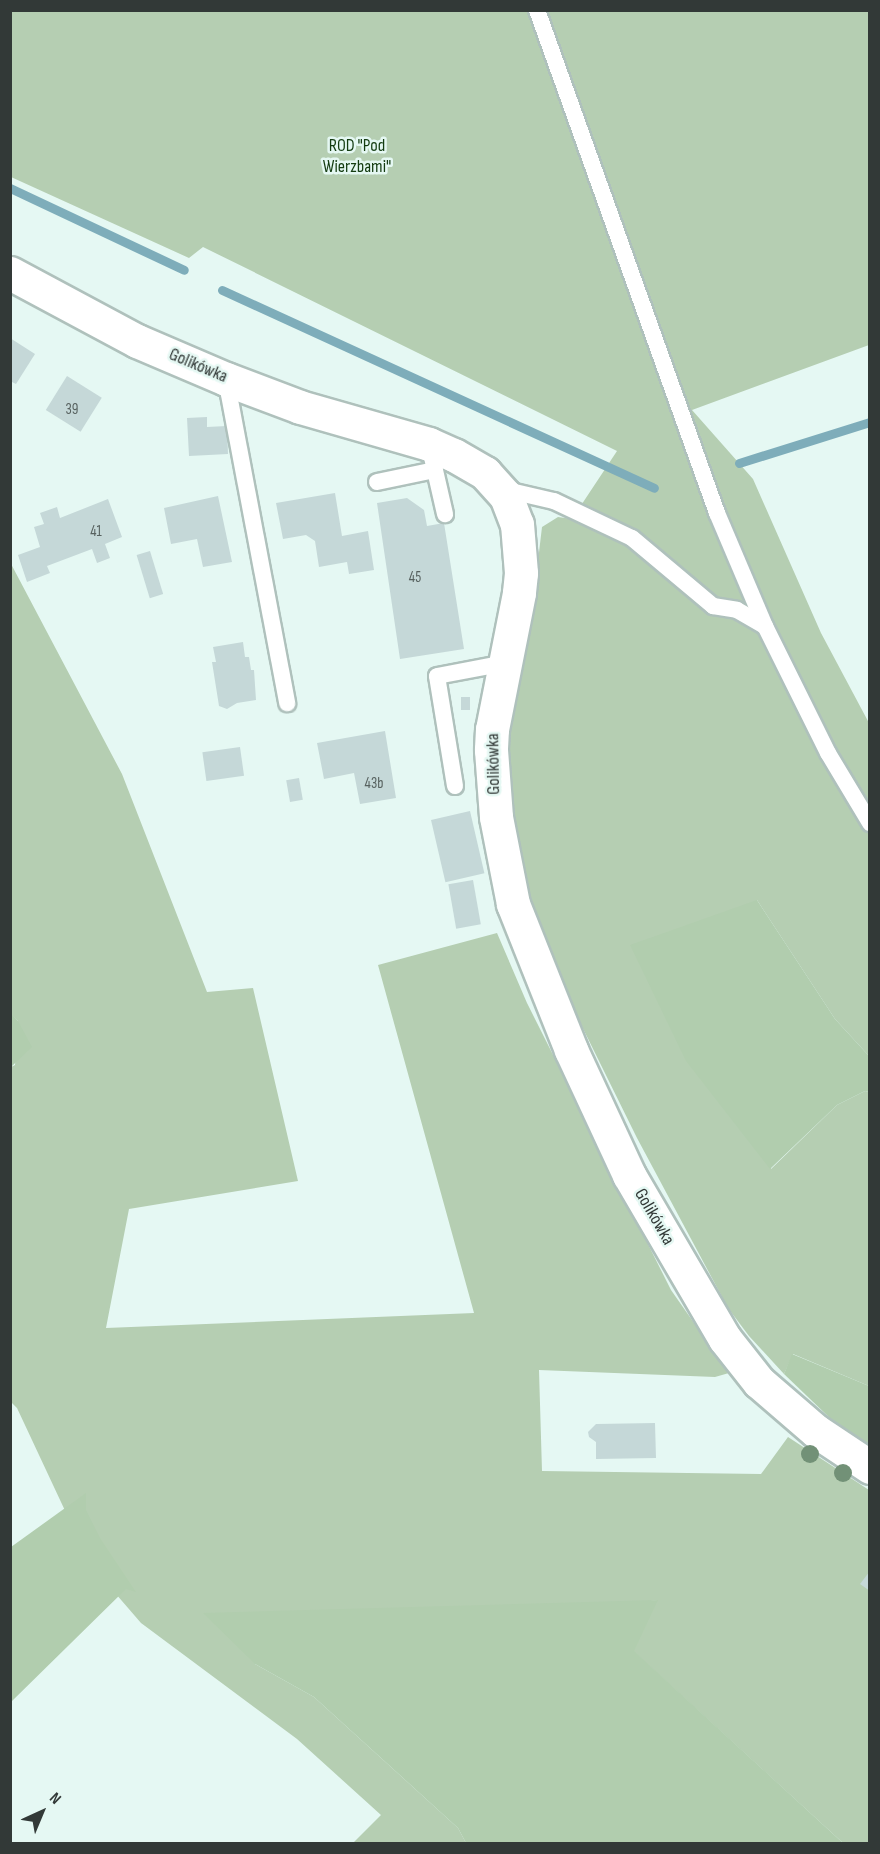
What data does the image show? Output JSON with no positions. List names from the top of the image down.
{
  "streets": {
    "street": ["Golikówka"]
  },
  "parks": ["ROD \"Pod Wierzbami\""],
  "house_numbers": [
    "39",
    "41",
    "45",
    "43b"
  ],
  "north": "top right"
}
